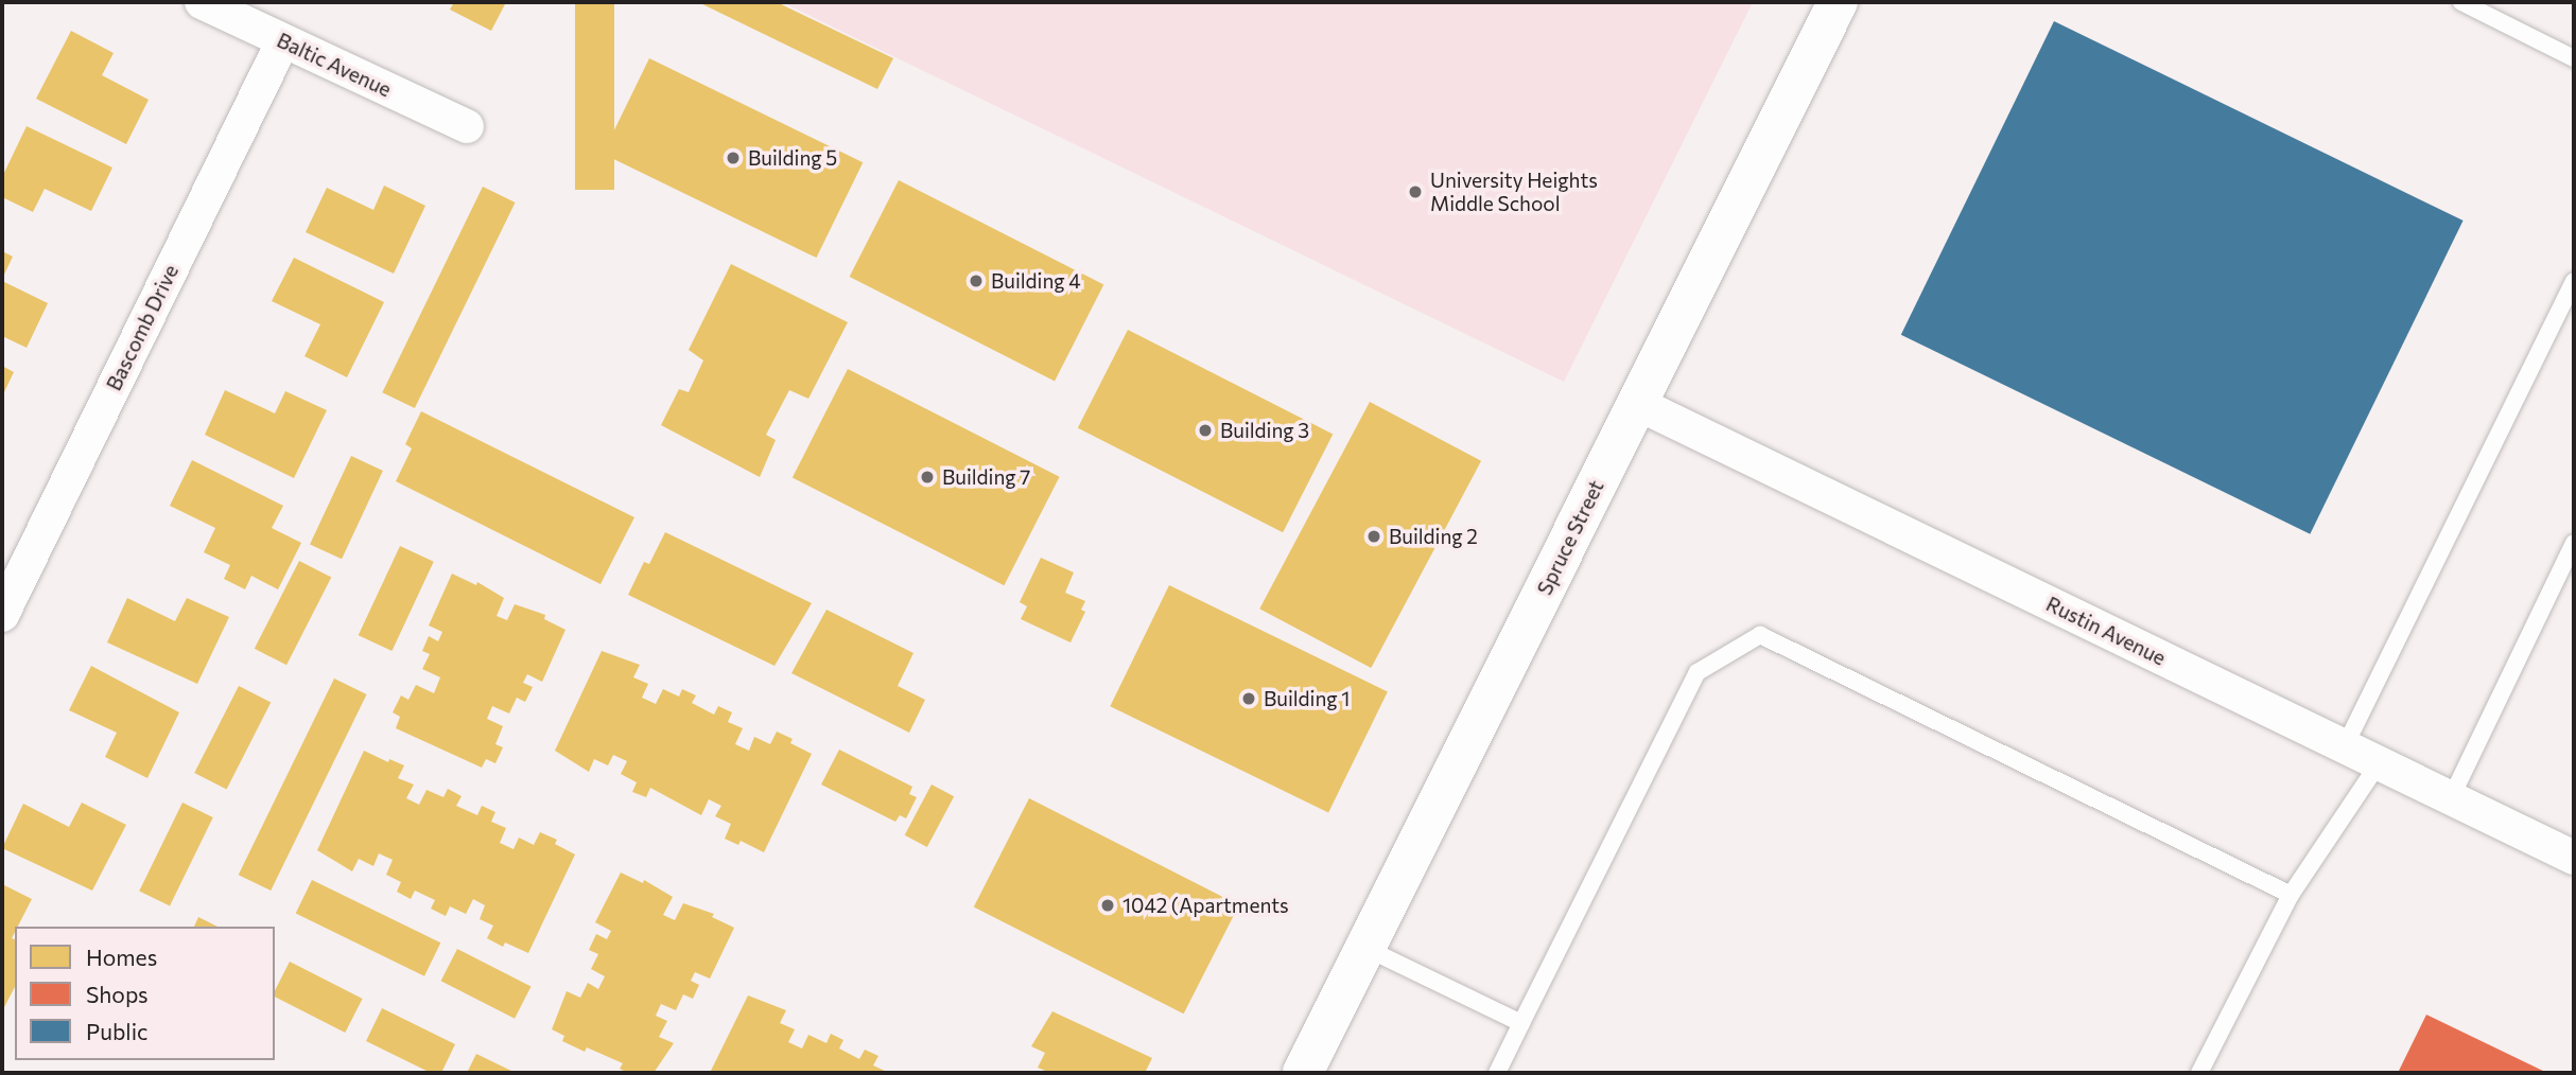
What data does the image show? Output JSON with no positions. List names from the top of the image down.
{
  "streets": {
    "street": [
      "Baltic Avenue",
      "Bascomb Drive",
      "Spruce Street",
      "Rustin Avenue"
    ]
  },
  "crossings": [
    ["Baltic Avenue", "Bascomb Drive"],
    ["Spruce Street", "Rustin Avenue"]
  ],
  "places": [
    "Building 5",
    "University Heights Middle School",
    "Building 4",
    "Building 3",
    "Building 7",
    "Building 2",
    "Building 1",
    "1042 (Apartments"
  ],
  "legend": ["Homes", "Shops", "Public"]
}
